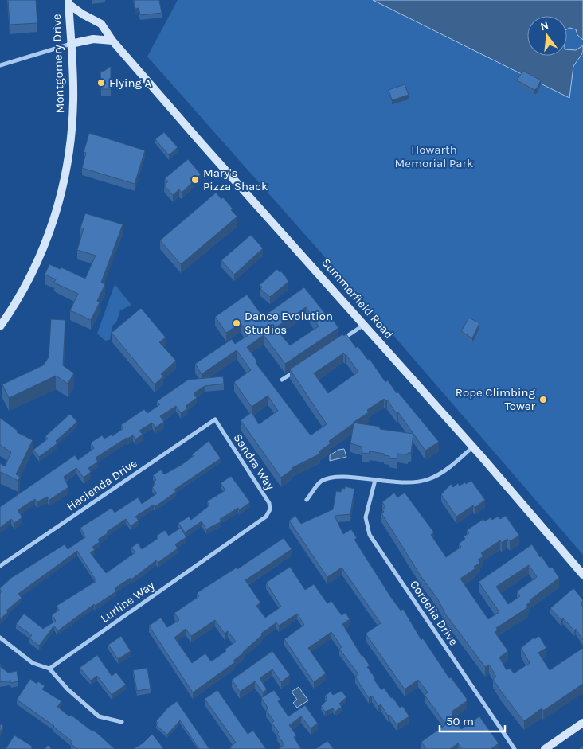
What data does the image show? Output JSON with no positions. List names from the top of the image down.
{
  "streets": {
    "street": [
      "Montgomery Drive",
      "Summerfield Road",
      "Sandra Way",
      "Hacienda Drive",
      "Lurline Way",
      "Cordelia Drive"
    ]
  },
  "crossings": [
    ["Montgomery Drive", "Summerfield Road"],
    ["Sandra Way", "Hacienda Drive"],
    ["Sandra Way", "Lurline Way"]
  ],
  "parks": ["Howarth Memorial Park"],
  "places": [
    "Flying A",
    "Mary's Pizza Shack",
    "Dance Evolution Studios",
    "Rope Climbing Tower"
  ],
  "scale_bar": "50 m",
  "north": "top"
}
